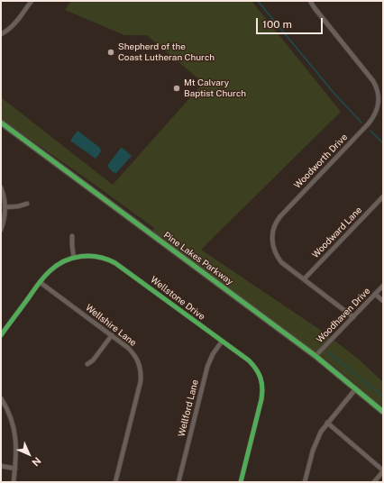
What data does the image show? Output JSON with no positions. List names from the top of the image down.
{
  "streets": {
    "street": [
      "Woodworth Drive",
      "Woodward Lane",
      "Pine Lakes Parkway",
      "Wellstone Drive",
      "Woodhaven Drive",
      "Wellshire Lane",
      "Wellford Lane"
    ]
  },
  "crossings": [
    ["Woodworth Drive", "Woodward Lane"],
    ["Woodworth Drive", "Woodhaven Drive"],
    ["Pine Lakes Parkway", "Woodhaven Drive"],
    ["Wellstone Drive", "Wellshire Lane"],
    ["Wellstone Drive", "Wellford Lane"]
  ],
  "places": ["Shepherd of the Coast Lutheran Church", "Mt Calvary Baptist Church"],
  "scale_bar": "100 m",
  "north": "bottom right"
}
